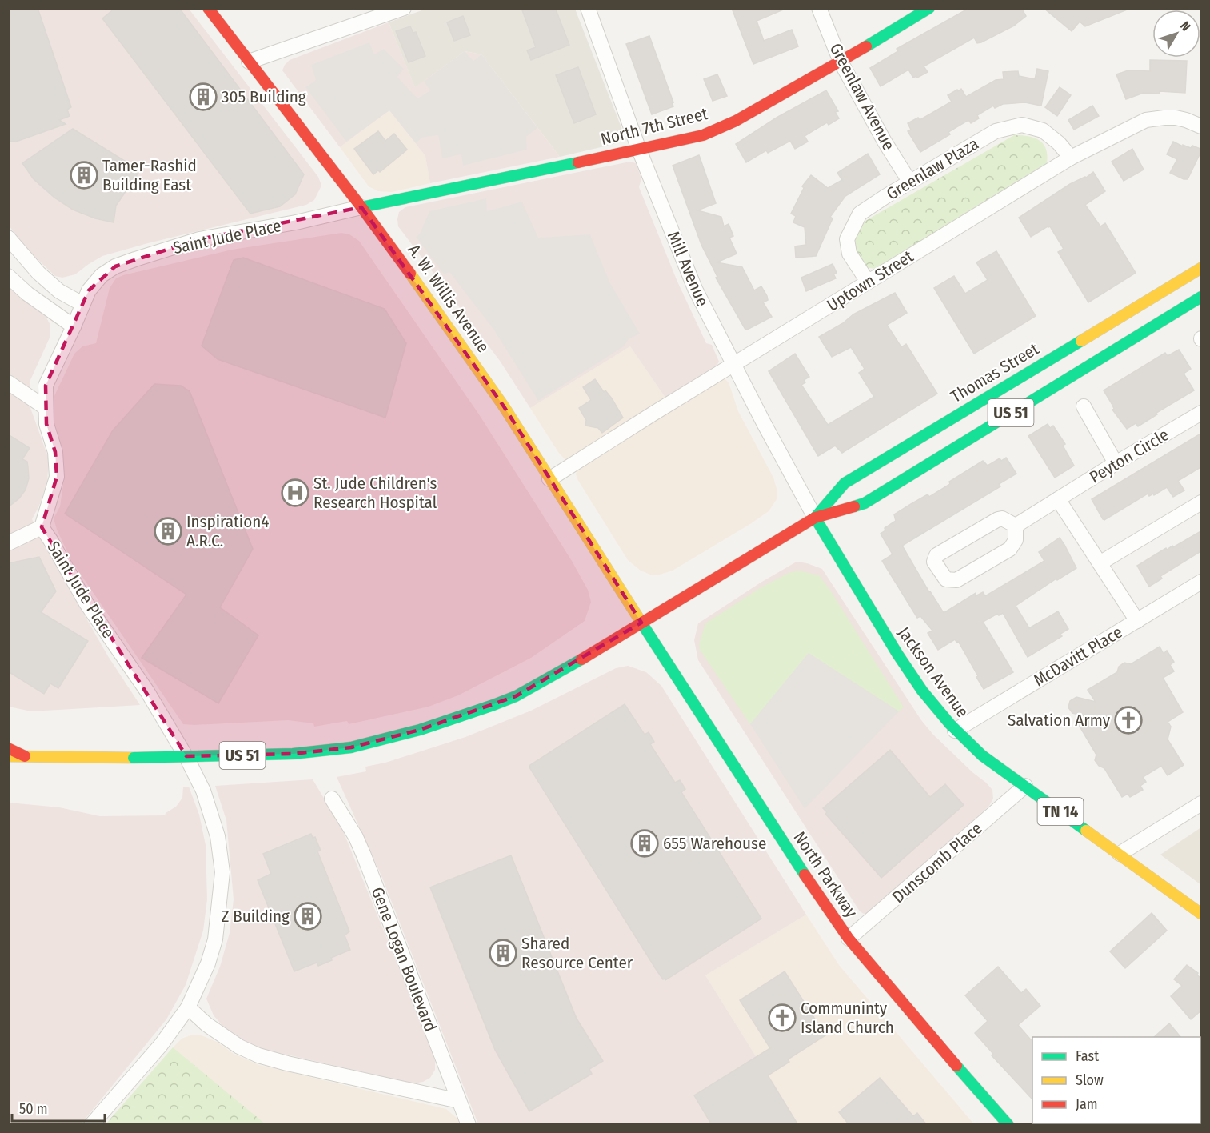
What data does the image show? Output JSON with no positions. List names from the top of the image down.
{
  "streets": {
    "main road": [
      "North 7th Street",
      "A. W. Willis Avenue",
      "Thomas Street",
      "US 51",
      "Jackson Avenue",
      "TN 14",
      "North Parkway"
    ],
    "street": [
      "Greenlaw Avenue",
      "Greenlaw Plaza",
      "Saint Jude Place",
      "Mill Avenue",
      "Uptown Street",
      "Peyton Circle",
      "McDavitt Place",
      "Dunscomb Place",
      "Gene Logan Boulevard"
    ]
  },
  "crossings": [
    ["Greenlaw Avenue", "North 7th Street"],
    ["Greenlaw Avenue", "Greenlaw Plaza"],
    ["North 7th Street", "Saint Jude Place"],
    ["North 7th Street", "Mill Avenue"],
    ["North 7th Street", "A. W. Willis Avenue"],
    ["Greenlaw Plaza", "Uptown Street"],
    ["Saint Jude Place", "A. W. Willis Avenue"],
    ["Mill Avenue", "Uptown Street"],
    ["Mill Avenue", "Thomas Street"],
    ["Mill Avenue", "Jackson Avenue"],
    ["Uptown Street", "A. W. Willis Avenue"],
    ["A. W. Willis Avenue", "Thomas Street"],
    ["A. W. Willis Avenue", "US 51"],
    ["A. W. Willis Avenue", "North Parkway"],
    ["Thomas Street", "US 51"],
    ["Thomas Street", "Jackson Avenue"],
    ["Thomas Street", "North Parkway"],
    ["US 51", "North Parkway"],
    ["McDavitt Place", "Jackson Avenue"],
    ["Jackson Avenue", "Dunscomb Place"],
    ["Dunscomb Place", "North Parkway"]
  ],
  "places": {
    "building": [
      "305 Building",
      "Tamer-Rashid Building East",
      "Inspiration4 A.R.C.",
      "655 Warehouse",
      "Z Building",
      "Shared Resource Center"
    ],
    "hospital": ["St. Jude Children's Research Hospital"],
    "church": ["Salvation Army", "Communinty Island Church"]
  },
  "legend": ["Fast", "Slow", "Jam"],
  "scale_bar": "50 m",
  "north": "top right"
}
